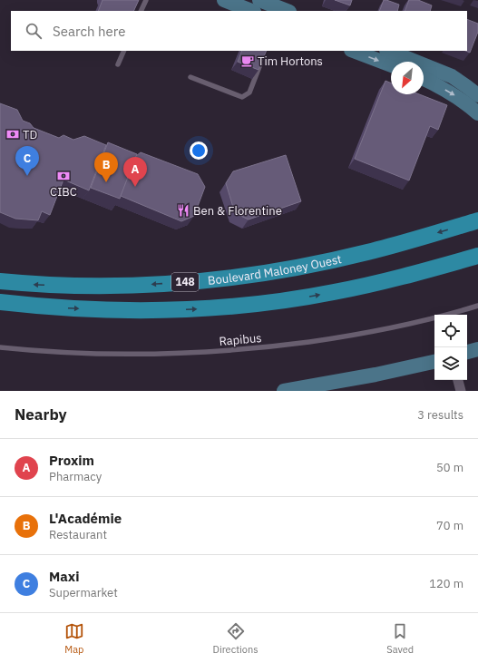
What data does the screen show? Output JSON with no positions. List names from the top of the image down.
{
  "streets": {
    "main road": ["Boulevard Maloney Ouest", "148"],
    "lane": ["Rapibus"]
  },
  "places": {
    "cafe": ["Tim Hortons"],
    "bank": ["TD", "CIBC"],
    "restaurant": ["Ben & Florentine"]
  },
  "north": "bottom left",
  "page": {
    "search": "Search here",
    "pins": ["C", "B", "A"],
    "heading": ["Nearby", "3 results"],
    "list": [
      {
        "mark": "A",
        "name": "Proxim",
        "note": "Pharmacy",
        "value": "50 m"
      },
      {
        "mark": "B",
        "name": "L'Académie",
        "note": "Restaurant",
        "value": "70 m"
      },
      {
        "mark": "C",
        "name": "Maxi",
        "note": "Supermarket",
        "value": "120 m"
      }
    ],
    "nav": ["Map", "Directions", "Saved"]
  }
}
